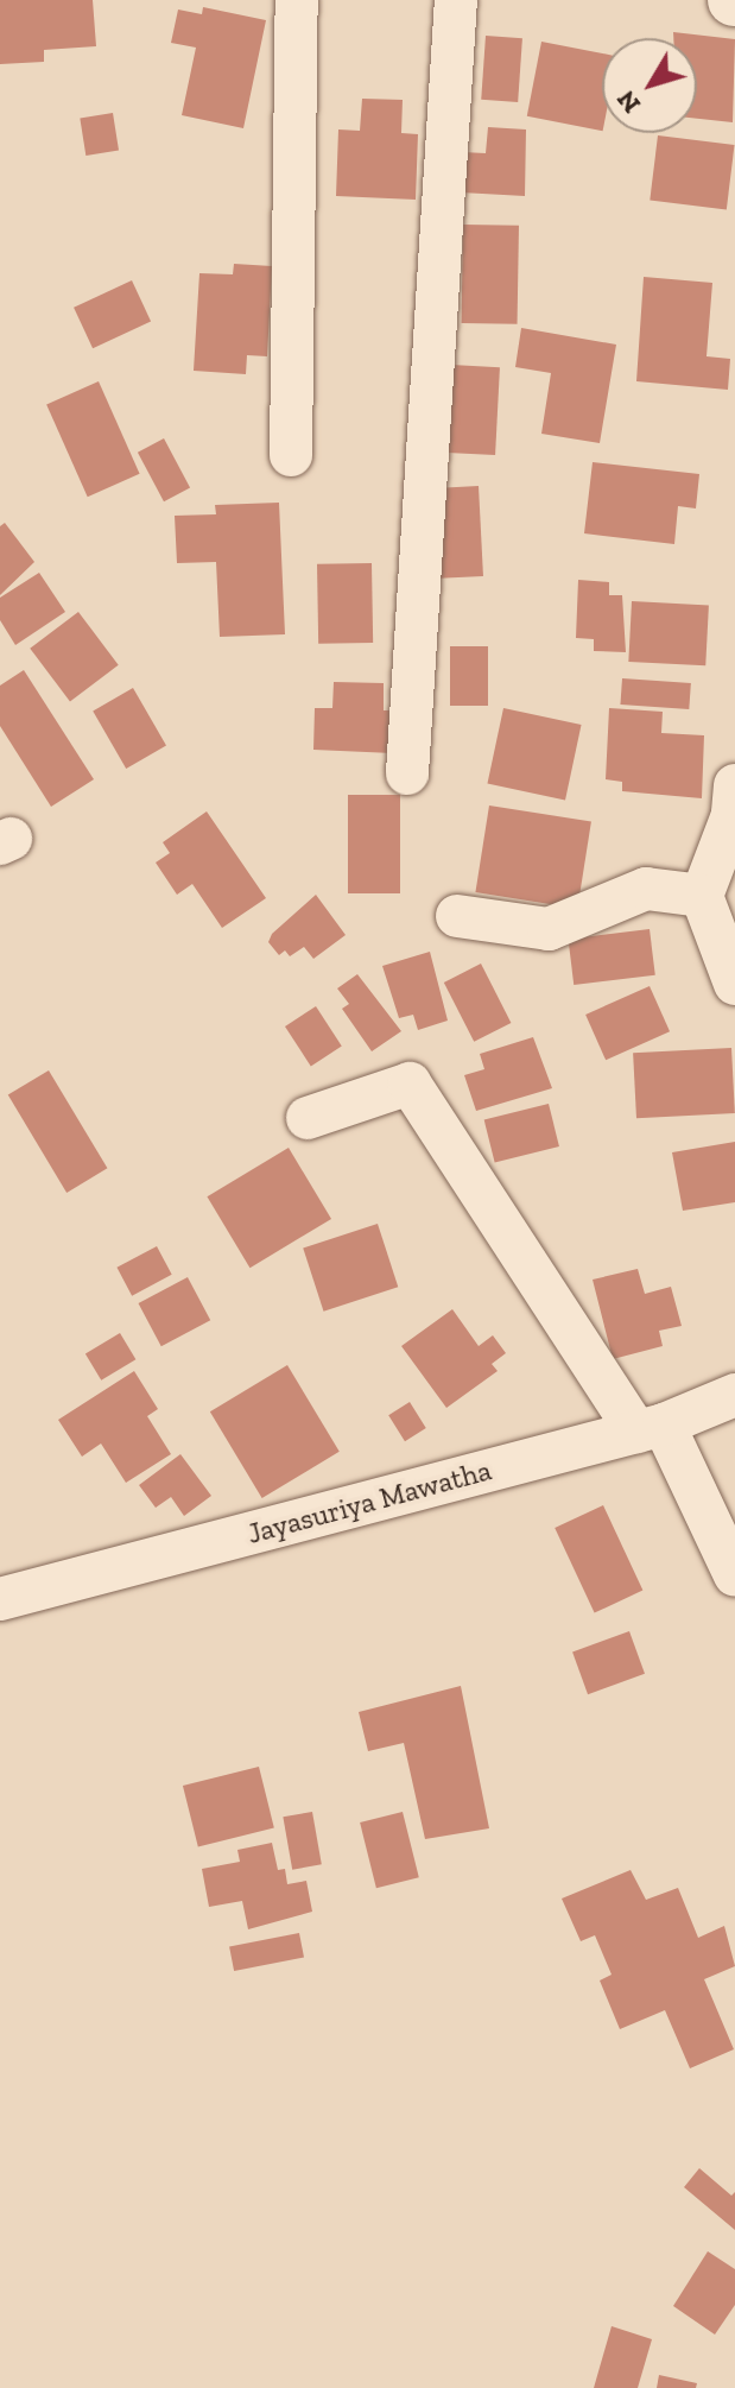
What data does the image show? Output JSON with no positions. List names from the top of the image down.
{
  "streets": {
    "street": ["Jayasuriya Mawatha"]
  },
  "north": "bottom left"
}
